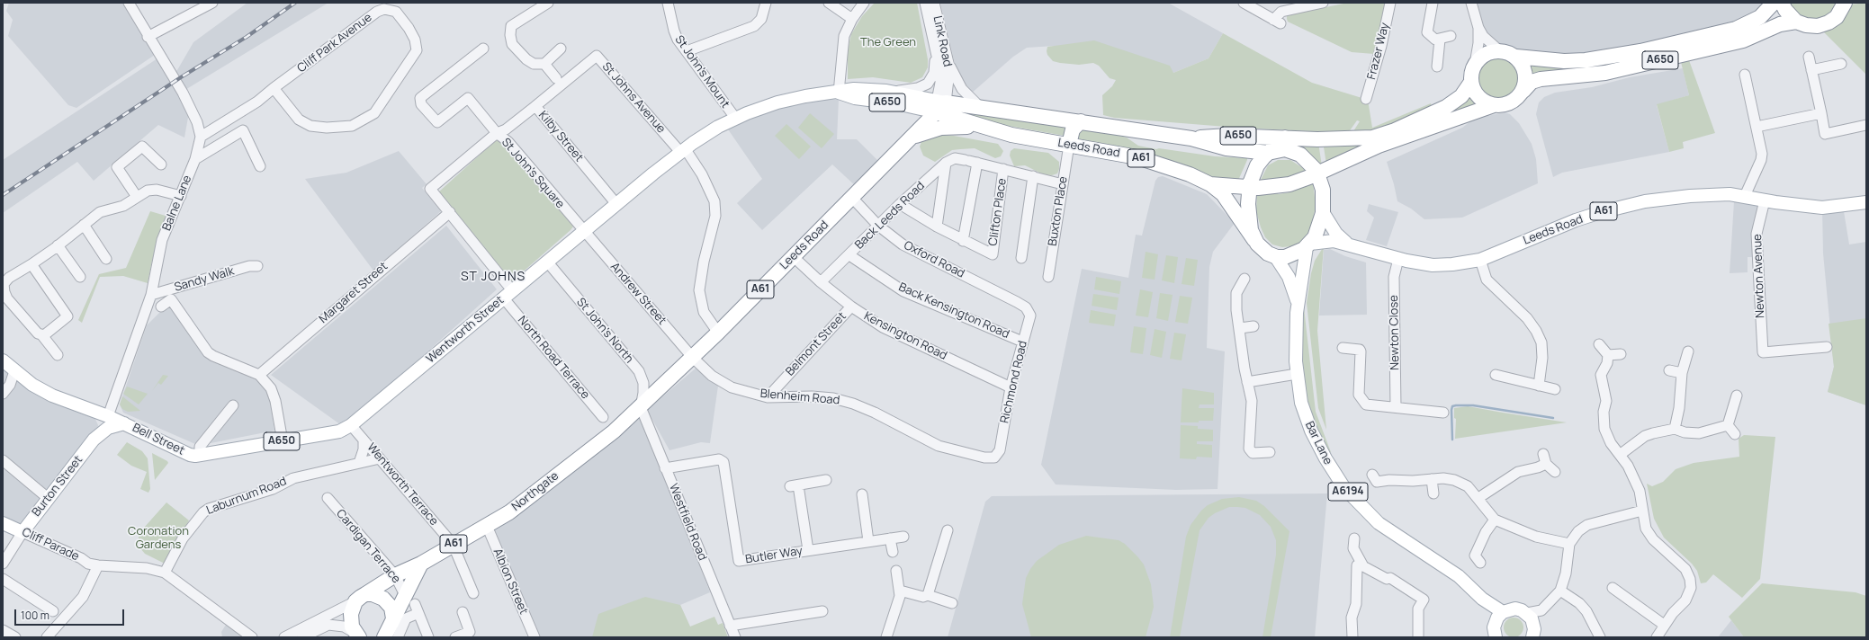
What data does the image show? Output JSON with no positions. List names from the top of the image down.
{
  "streets": {
    "highway": [
      "A650",
      "Leeds Road",
      "A61",
      "Northgate"
    ],
    "main road": [
      "Wentworth Street",
      "Bell Street",
      "Bar Lane",
      "Burton Street",
      "A6194",
      "Cliff Parade"
    ],
    "street": [
      "Link Road",
      "Cliff Park Avenue",
      "Frazer Way",
      "St John's Mount",
      "St Johns Avenue",
      "Kilby Street",
      "St John's Square",
      "Balne Lane",
      "Buxton Place",
      "Clifton Place",
      "Back Leeds Road",
      "Oxford Road",
      "Newton Avenue",
      "Sandy Walk",
      "Margaret Street",
      "Andrew Street",
      "Back Kensington Road",
      "St John's North",
      "Newton Close",
      "Kensington Road",
      "Belmont Street",
      "North Road Terrace",
      "Richmond Road",
      "Blenheim Road",
      "Wentworth Terrace",
      "Laburnum Road",
      "Westfield Road",
      "Cardigan Terrace",
      "Butler Way",
      "Albion Street"
    ]
  },
  "crossings": [
    ["Link Road", "A650"],
    ["Link Road", "Leeds Road"],
    ["Cliff Park Avenue", "Balne Lane"],
    ["A650", "St John's Mount"],
    ["A650", "St Johns Avenue"],
    ["A650", "Leeds Road"],
    ["A650", "A61"],
    ["A650", "Balne Lane"],
    ["A650", "Wentworth Street"],
    ["A650", "Bell Street"],
    ["A650", "Wentworth Terrace"],
    ["A650", "Burton Street"],
    ["St Johns Avenue", "Kilby Street"],
    ["St Johns Avenue", "Wentworth Street"],
    ["Kilby Street", "St John's Square"],
    ["Kilby Street", "Wentworth Street"],
    ["Leeds Road", "A61"],
    ["Leeds Road", "Buxton Place"],
    ["Leeds Road", "Oxford Road"],
    ["Leeds Road", "Newton Avenue"],
    ["Leeds Road", "Andrew Street"],
    ["Leeds Road", "St John's North"],
    ["Leeds Road", "Newton Close"],
    ["Leeds Road", "Kensington Road"],
    ["Leeds Road", "Blenheim Road"],
    ["Leeds Road", "Bar Lane"],
    ["Leeds Road", "Northgate"],
    ["Leeds Road", "Westfield Road"],
    ["A61", "Bar Lane"],
    ["St John's Square", "Margaret Street"],
    ["St John's Square", "Andrew Street"],
    ["St John's Square", "Wentworth Street"],
    ["St John's Square", "North Road Terrace"],
    ["Balne Lane", "Sandy Walk"],
    ["Balne Lane", "Bell Street"],
    ["Back Leeds Road", "Oxford Road"],
    ["Back Leeds Road", "Back Kensington Road"],
    ["Back Leeds Road", "Kensington Road"],
    ["Oxford Road", "Richmond Road"],
    ["Andrew Street", "Wentworth Street"],
    ["Andrew Street", "Blenheim Road"],
    ["Back Kensington Road", "Richmond Road"],
    ["Wentworth Street", "St John's North"],
    ["Wentworth Street", "North Road Terrace"],
    ["Wentworth Street", "Wentworth Terrace"],
    ["St John's North", "Northgate"],
    ["St John's North", "Westfield Road"],
    ["Kensington Road", "Belmont Street"],
    ["Kensington Road", "Richmond Road"],
    ["Belmont Street", "Blenheim Road"],
    ["Richmond Road", "Blenheim Road"],
    ["Bell Street", "Burton Street"],
    ["Bar Lane", "A6194"],
    ["Wentworth Terrace", "Northgate"],
    ["Wentworth Terrace", "Laburnum Road"],
    ["Burton Street", "Cliff Parade"],
    ["Northgate", "Westfield Road"],
    ["Northgate", "Cardigan Terrace"],
    ["Northgate", "Albion Street"],
    ["Westfield Road", "Butler Way"]
  ],
  "districts": ["ST JOHNS"],
  "parks": ["The Green", "Coronation Gardens"],
  "scale_bar": "100 m"
}
